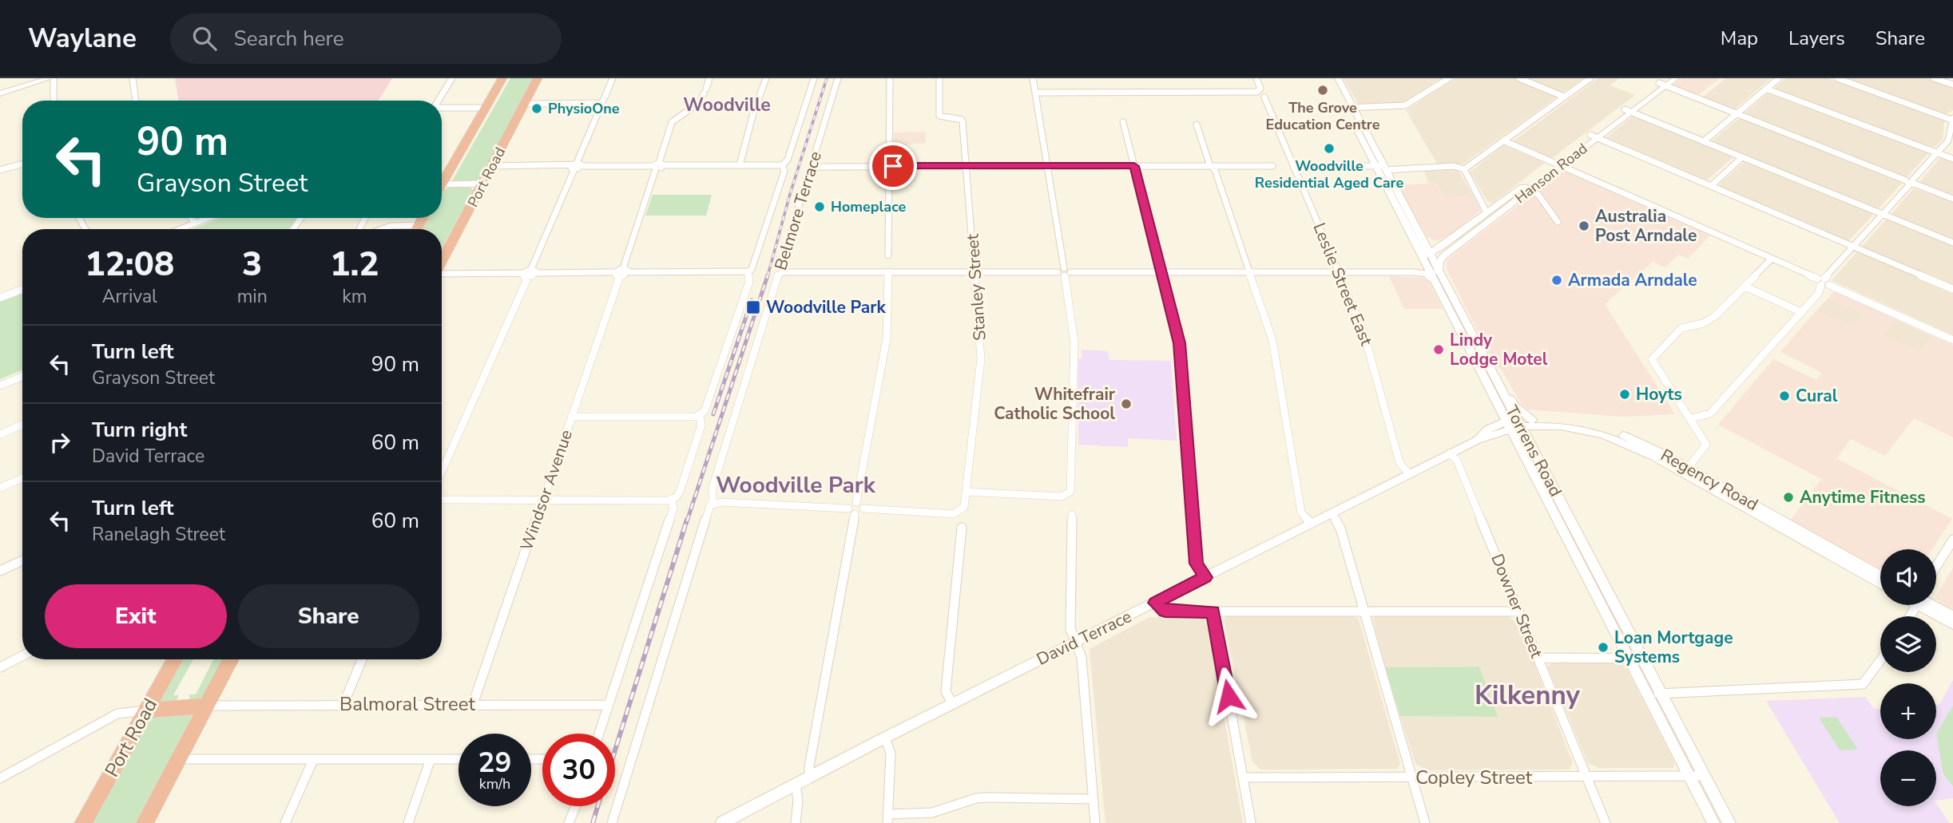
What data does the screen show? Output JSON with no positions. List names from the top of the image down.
{
  "streets": {
    "highway": ["Port Road"],
    "main road": [
      "Hanson Road",
      "Torrens Road",
      "Regency Road",
      "David Terrace"
    ],
    "street": [
      "Belmore Terrace",
      "Leslie Street East",
      "Stanley Street",
      "Windsor Avenue",
      "Downer Street",
      "Balmoral Street",
      "Copley Street"
    ]
  },
  "crossings": [
    ["Hanson Road", "Torrens Road"],
    ["Leslie Street East", "David Terrace"],
    ["Torrens Road", "Regency Road"],
    ["Torrens Road", "David Terrace"],
    ["Torrens Road", "Copley Street"],
    ["Regency Road", "David Terrace"],
    ["Windsor Avenue", "Balmoral Street"],
    ["Downer Street", "David Terrace"],
    ["Downer Street", "Copley Street"]
  ],
  "districts": ["Woodville", "Woodville Park", "Kilkenny"],
  "places": {
    "other": [
      "The Grove Education Centre",
      "PhysioOne",
      "Woodville Residential Aged Care",
      "Homeplace",
      "Australia Post Arndale",
      "Armada Arndale",
      "Lindy Lodge Motel",
      "Hoyts",
      "Cural",
      "Whitefrair Catholic School",
      "Anytime Fitness",
      "Loan Mortgage Systems"
    ],
    "transit": ["Woodville Park"]
  },
  "page": {
    "header": "Waylane",
    "search": "Search here",
    "nav": ["Map", "Layers", "Share"],
    "turn": ["90 m", "Grayson Street"],
    "eta": [
      "12:08",
      "Arrival",
      "3",
      "min",
      "1.2",
      "km"
    ],
    "list": [
      {
        "name": "Turn left",
        "note": "Grayson Street",
        "value": "90 m"
      },
      {
        "name": "Turn right",
        "note": "David Terrace",
        "value": "60 m"
      },
      {
        "name": "Turn left",
        "note": "Ranelagh Street",
        "value": "60 m"
      }
    ],
    "map_buttons": ["+", "−"],
    "buttons": ["Exit", "Share"],
    "speed": "29 km/h",
    "limit": "30"
  }
}
